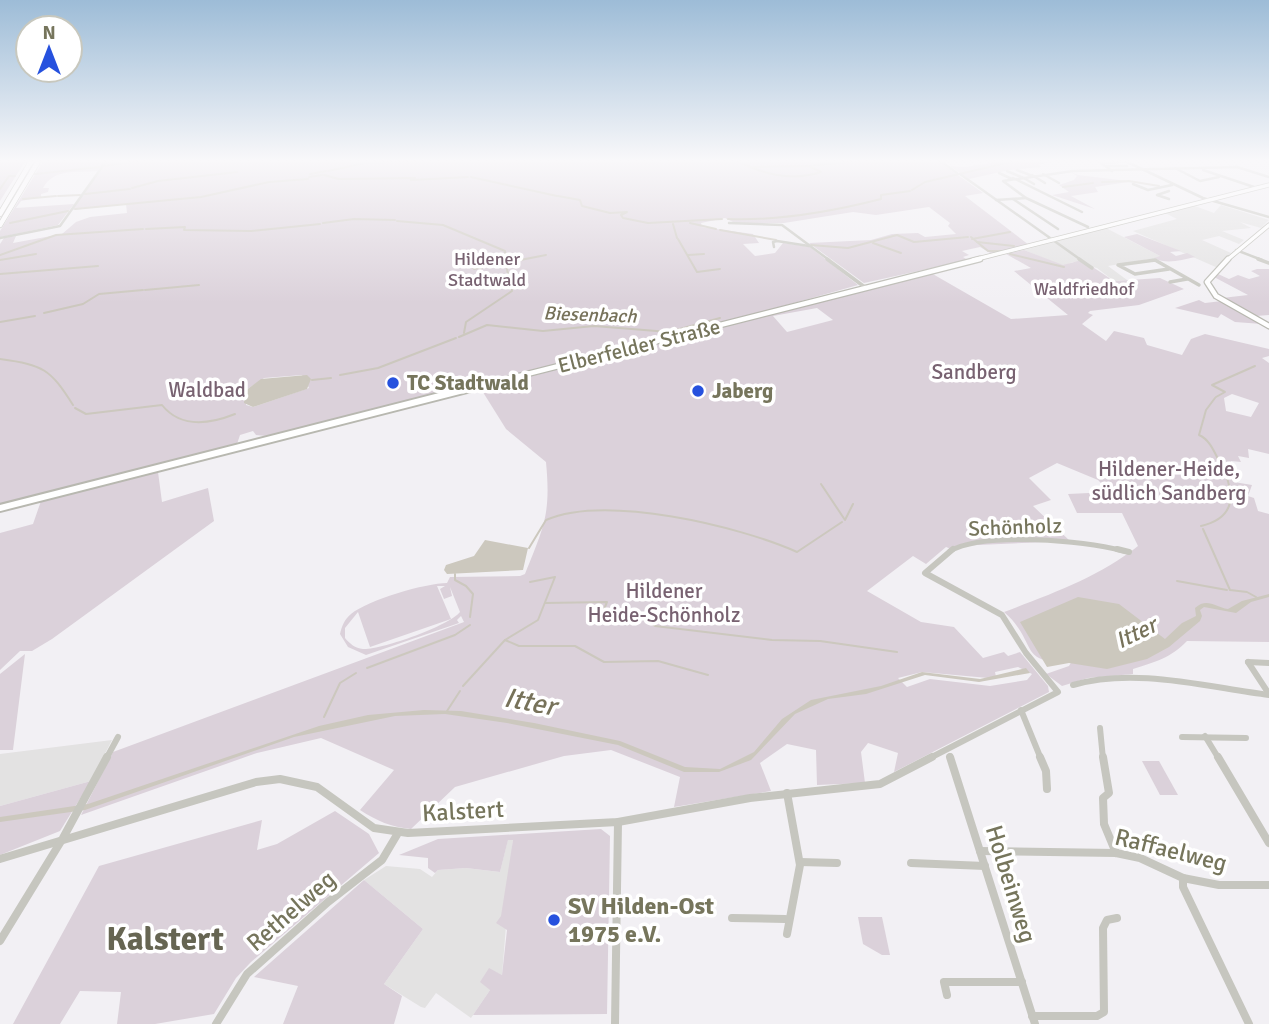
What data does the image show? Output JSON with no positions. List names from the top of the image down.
{
  "streets": {
    "main road": ["Elberfelder Straße"],
    "street": [
      "Schönholz",
      "Kalstert",
      "Raffaelweg",
      "Holbeinweg",
      "Rethelweg"
    ]
  },
  "crossings": [
    ["Schönholz", "Kalstert"],
    ["Kalstert", "Holbeinweg"],
    ["Kalstert", "Rethelweg"],
    ["Raffaelweg", "Holbeinweg"]
  ],
  "districts": ["Kalstert"],
  "water": ["Biesenbach", "Itter"],
  "parks": [
    "Hildener Stadtwald",
    "Waldfriedhof",
    "Sandberg",
    "Waldbad",
    "Hildener-Heide, südlich Sandberg",
    "Hildener Heide-Schönholz"
  ],
  "places": ["TC Stadtwald", "Jaberg", "SV Hilden-Ost 1975 e.V."],
  "north": "top"
}
